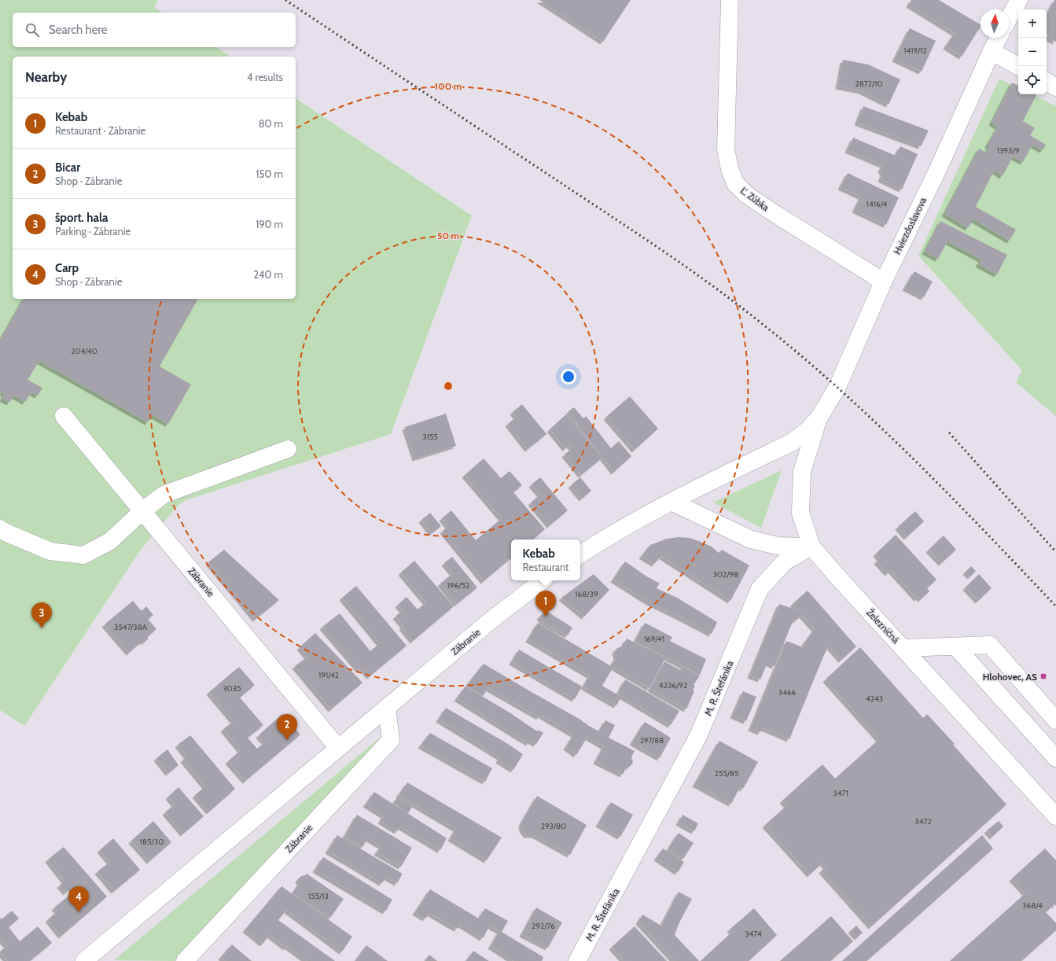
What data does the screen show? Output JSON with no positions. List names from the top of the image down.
{
  "streets": {
    "street": [
      "Ľ. Zúbka",
      "Hviezdoslavova",
      "Zábranie",
      "Železničná",
      "M. R. Štefánika"
    ]
  },
  "crossings": [
    ["Ľ. Zúbka", "Hviezdoslavova"],
    ["Železničná", "M. R. Štefánika"]
  ],
  "places": {
    "transit": ["Hlohovec, AS"]
  },
  "house_numbers": [
    "1419/12",
    "2872/10",
    "1393/9",
    "1416/4",
    "204/40",
    "3155",
    "302/98",
    "196/52",
    "168/39",
    "3547/38A",
    "169/41",
    "191/42",
    "4236/92",
    "3035",
    "3466",
    "4243",
    "297/88",
    "255/85",
    "3471",
    "3472",
    "293/80",
    "185/30",
    "155/13",
    "368/4",
    "292/76",
    "3474"
  ],
  "north": "top",
  "page": {
    "map_buttons": ["+", "−"],
    "search": "Search here",
    "heading": ["Nearby", "4 results"],
    "list": [
      {
        "mark": "1",
        "name": "Kebab",
        "note": "Restaurant · Zábranie",
        "value": "80 m"
      },
      {
        "mark": "2",
        "name": "Bicar",
        "note": "Shop · Zábranie",
        "value": "150 m"
      },
      {
        "mark": "3",
        "name": "šport. hala",
        "note": "Parking · Zábranie",
        "value": "190 m"
      },
      {
        "mark": "4",
        "name": "Carp",
        "note": "Shop · Zábranie",
        "value": "240 m"
      }
    ],
    "popup": ["Kebab", "Restaurant"],
    "pins": [
      "1",
      "3",
      "2",
      "4"
    ]
  },
  "rings": ["100 m", "50 m"]
}
